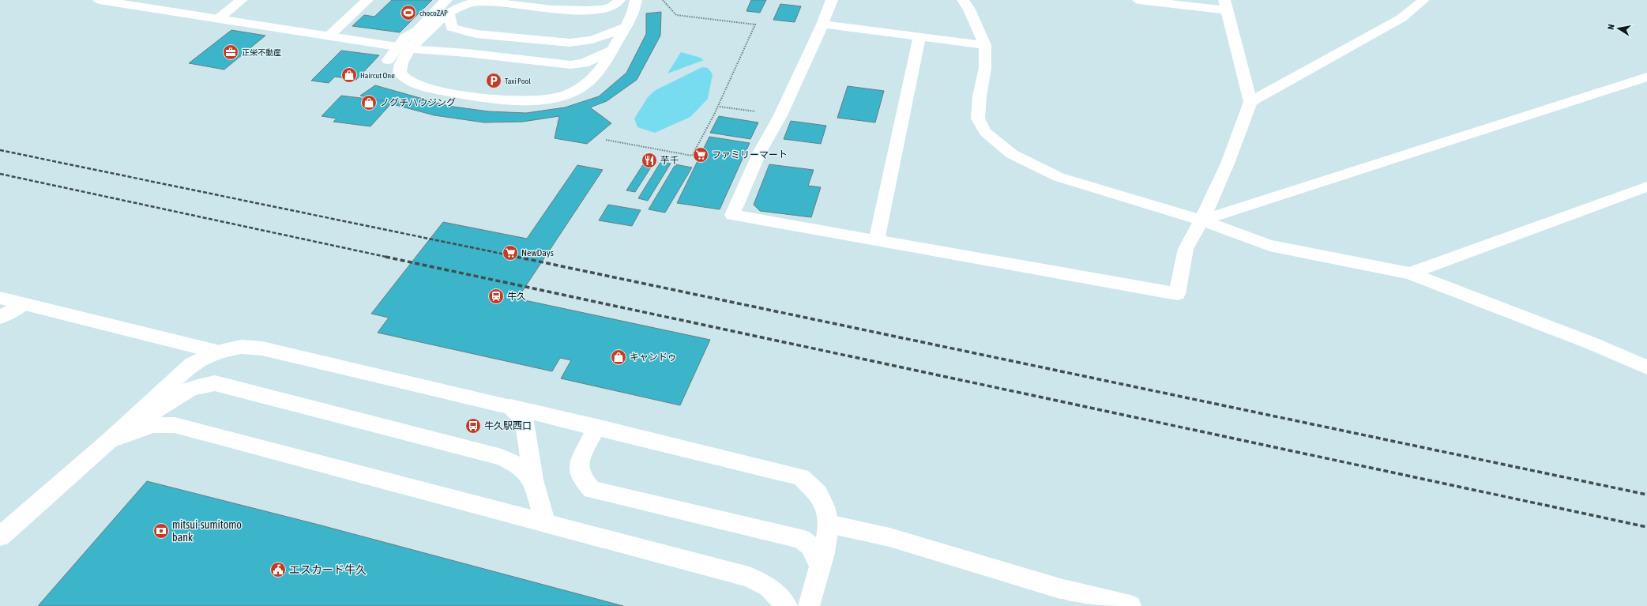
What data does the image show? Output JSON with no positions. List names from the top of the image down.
{
  "places": {
    "sports": ["chocoZAP"],
    "office": ["正栄不動産"],
    "shop": ["Haircut One", "ノグチハウジング", "キャンドゥ"],
    "parking": ["Taxi Pool"],
    "supermarket": ["ファミリーマート", "NewDays"],
    "restaurant": ["芋千"],
    "station": ["牛久"],
    "bus stop": ["牛久駅西口"],
    "bank": ["mitsui-sumitomo bank"],
    "public building": ["エスカード牛久"]
  },
  "north": "left"
}
